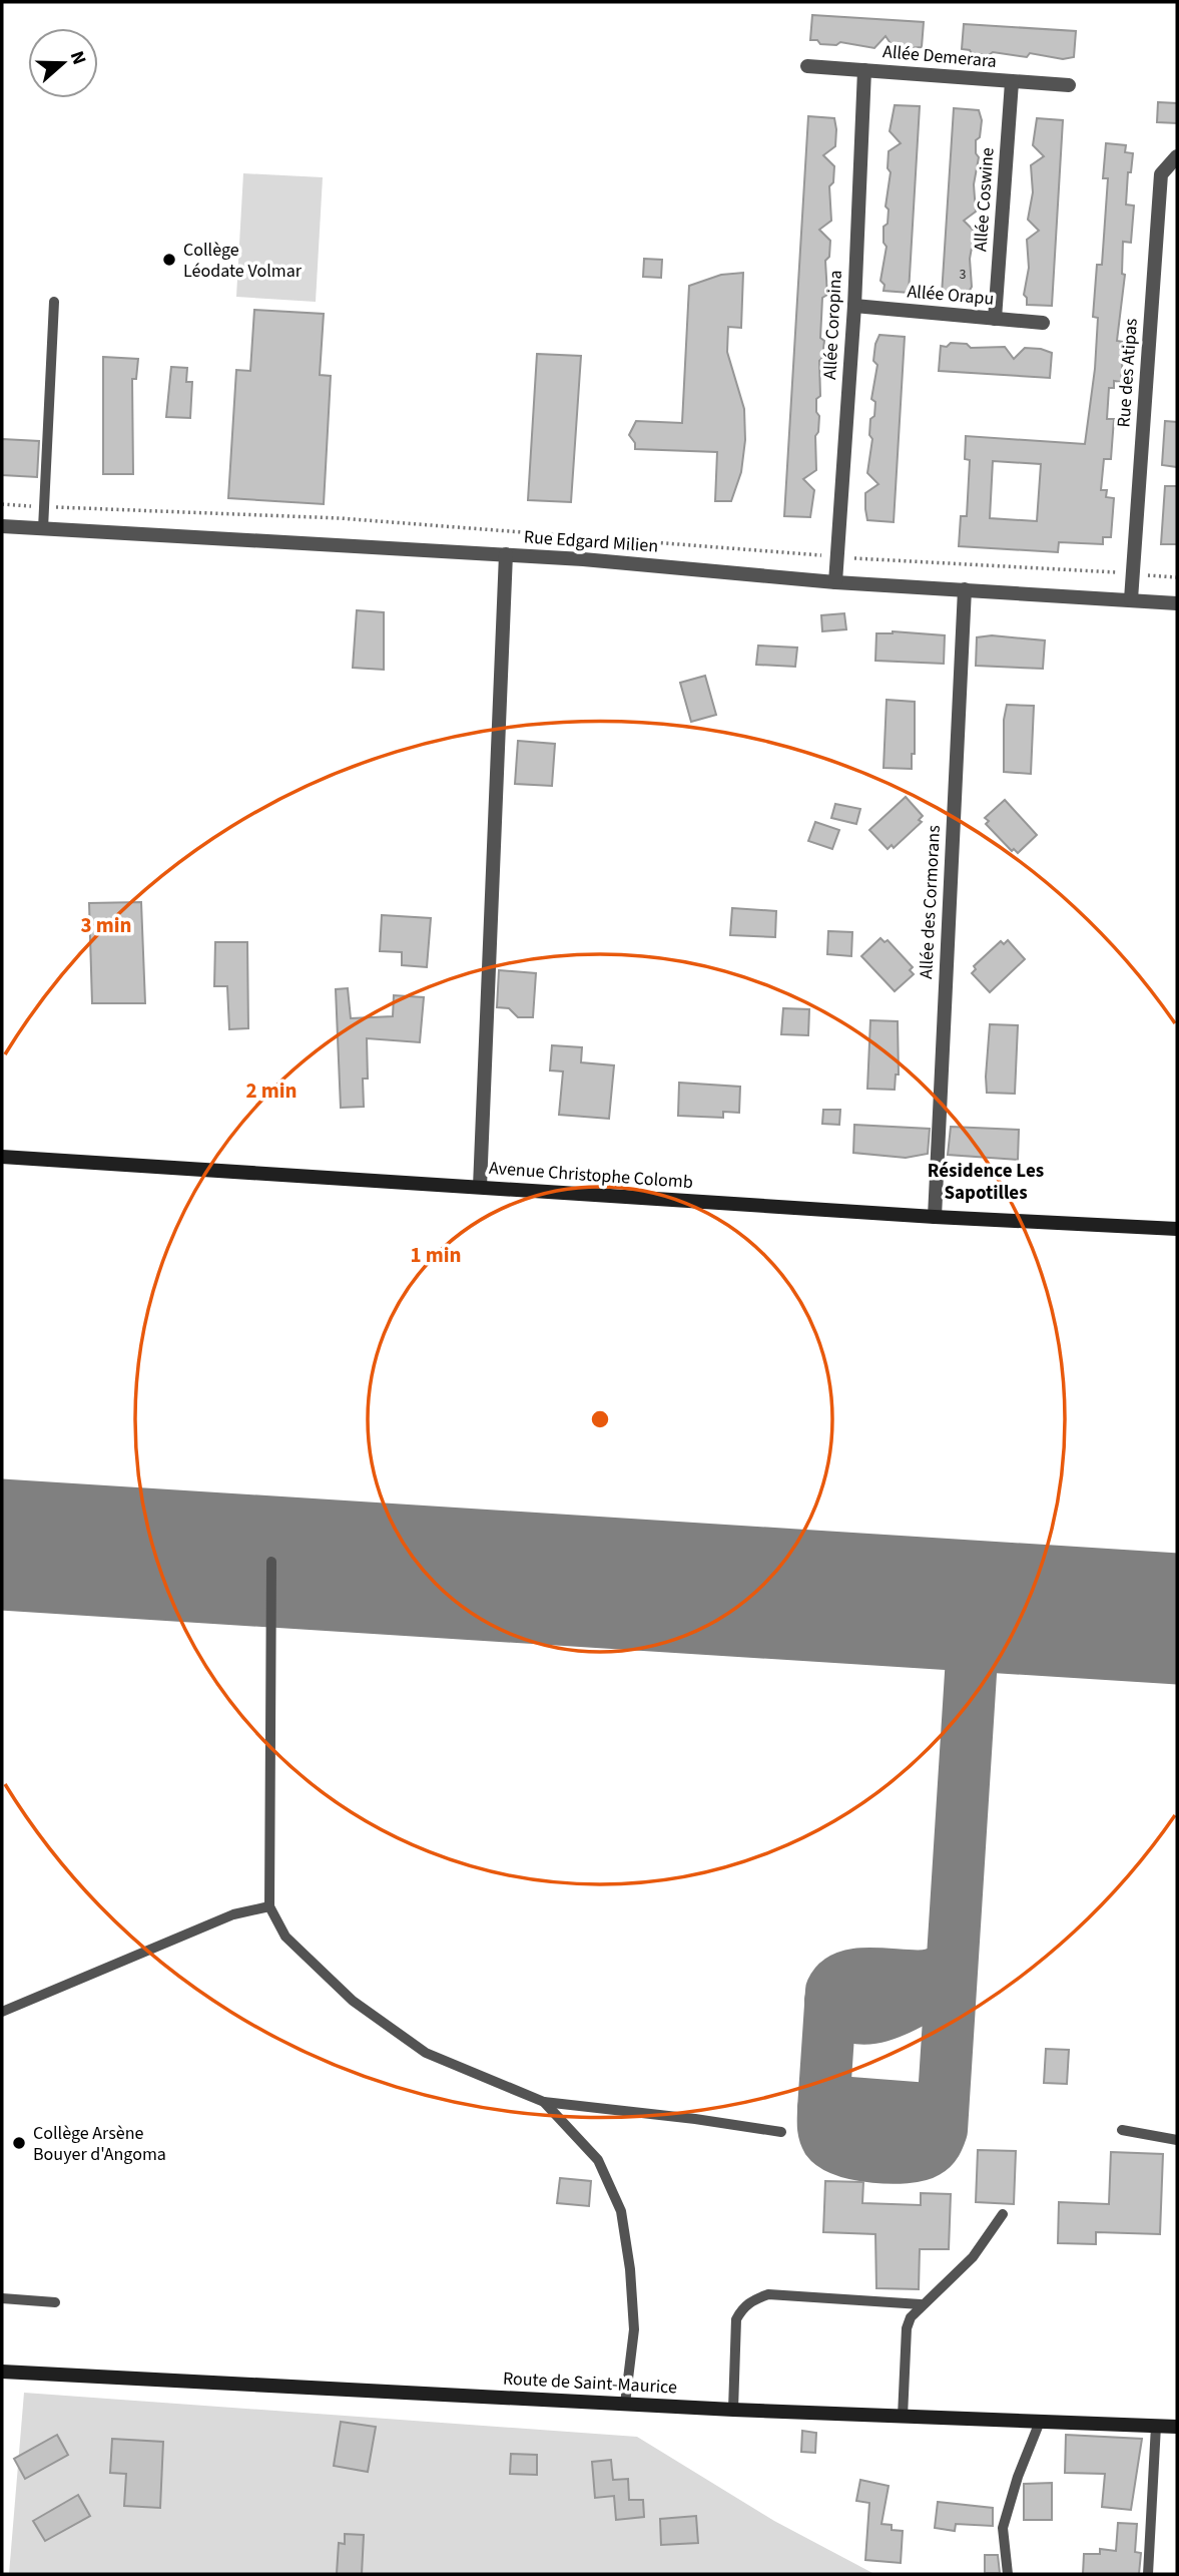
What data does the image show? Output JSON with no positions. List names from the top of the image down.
{
  "streets": {
    "street": [
      "Allée Demerara",
      "Allée Coswine",
      "Allée Orapu",
      "Allée Coropina",
      "Rue des Atipas",
      "Rue Edgard Milien",
      "Allée des Cormorans",
      "Avenue Christophe Colomb",
      "Route de Saint-Maurice"
    ]
  },
  "crossings": [
    ["Allée Demerara", "Allée Coswine"],
    ["Allée Demerara", "Allée Coropina"],
    ["Allée Coswine", "Allée Orapu"],
    ["Allée Orapu", "Allée Coropina"],
    ["Allée Coropina", "Rue Edgard Milien"],
    ["Rue des Atipas", "Rue Edgard Milien"],
    ["Rue Edgard Milien", "Allée des Cormorans"],
    ["Allée des Cormorans", "Avenue Christophe Colomb"]
  ],
  "districts": ["Résidence Les Sapotilles"],
  "places": ["Collège Léodate Volmar", "Collège Arsène Bouyer d'Angoma"],
  "house_numbers": ["3"],
  "north": "right",
  "rings": ["3 min", "2 min", "1 min"]
}
